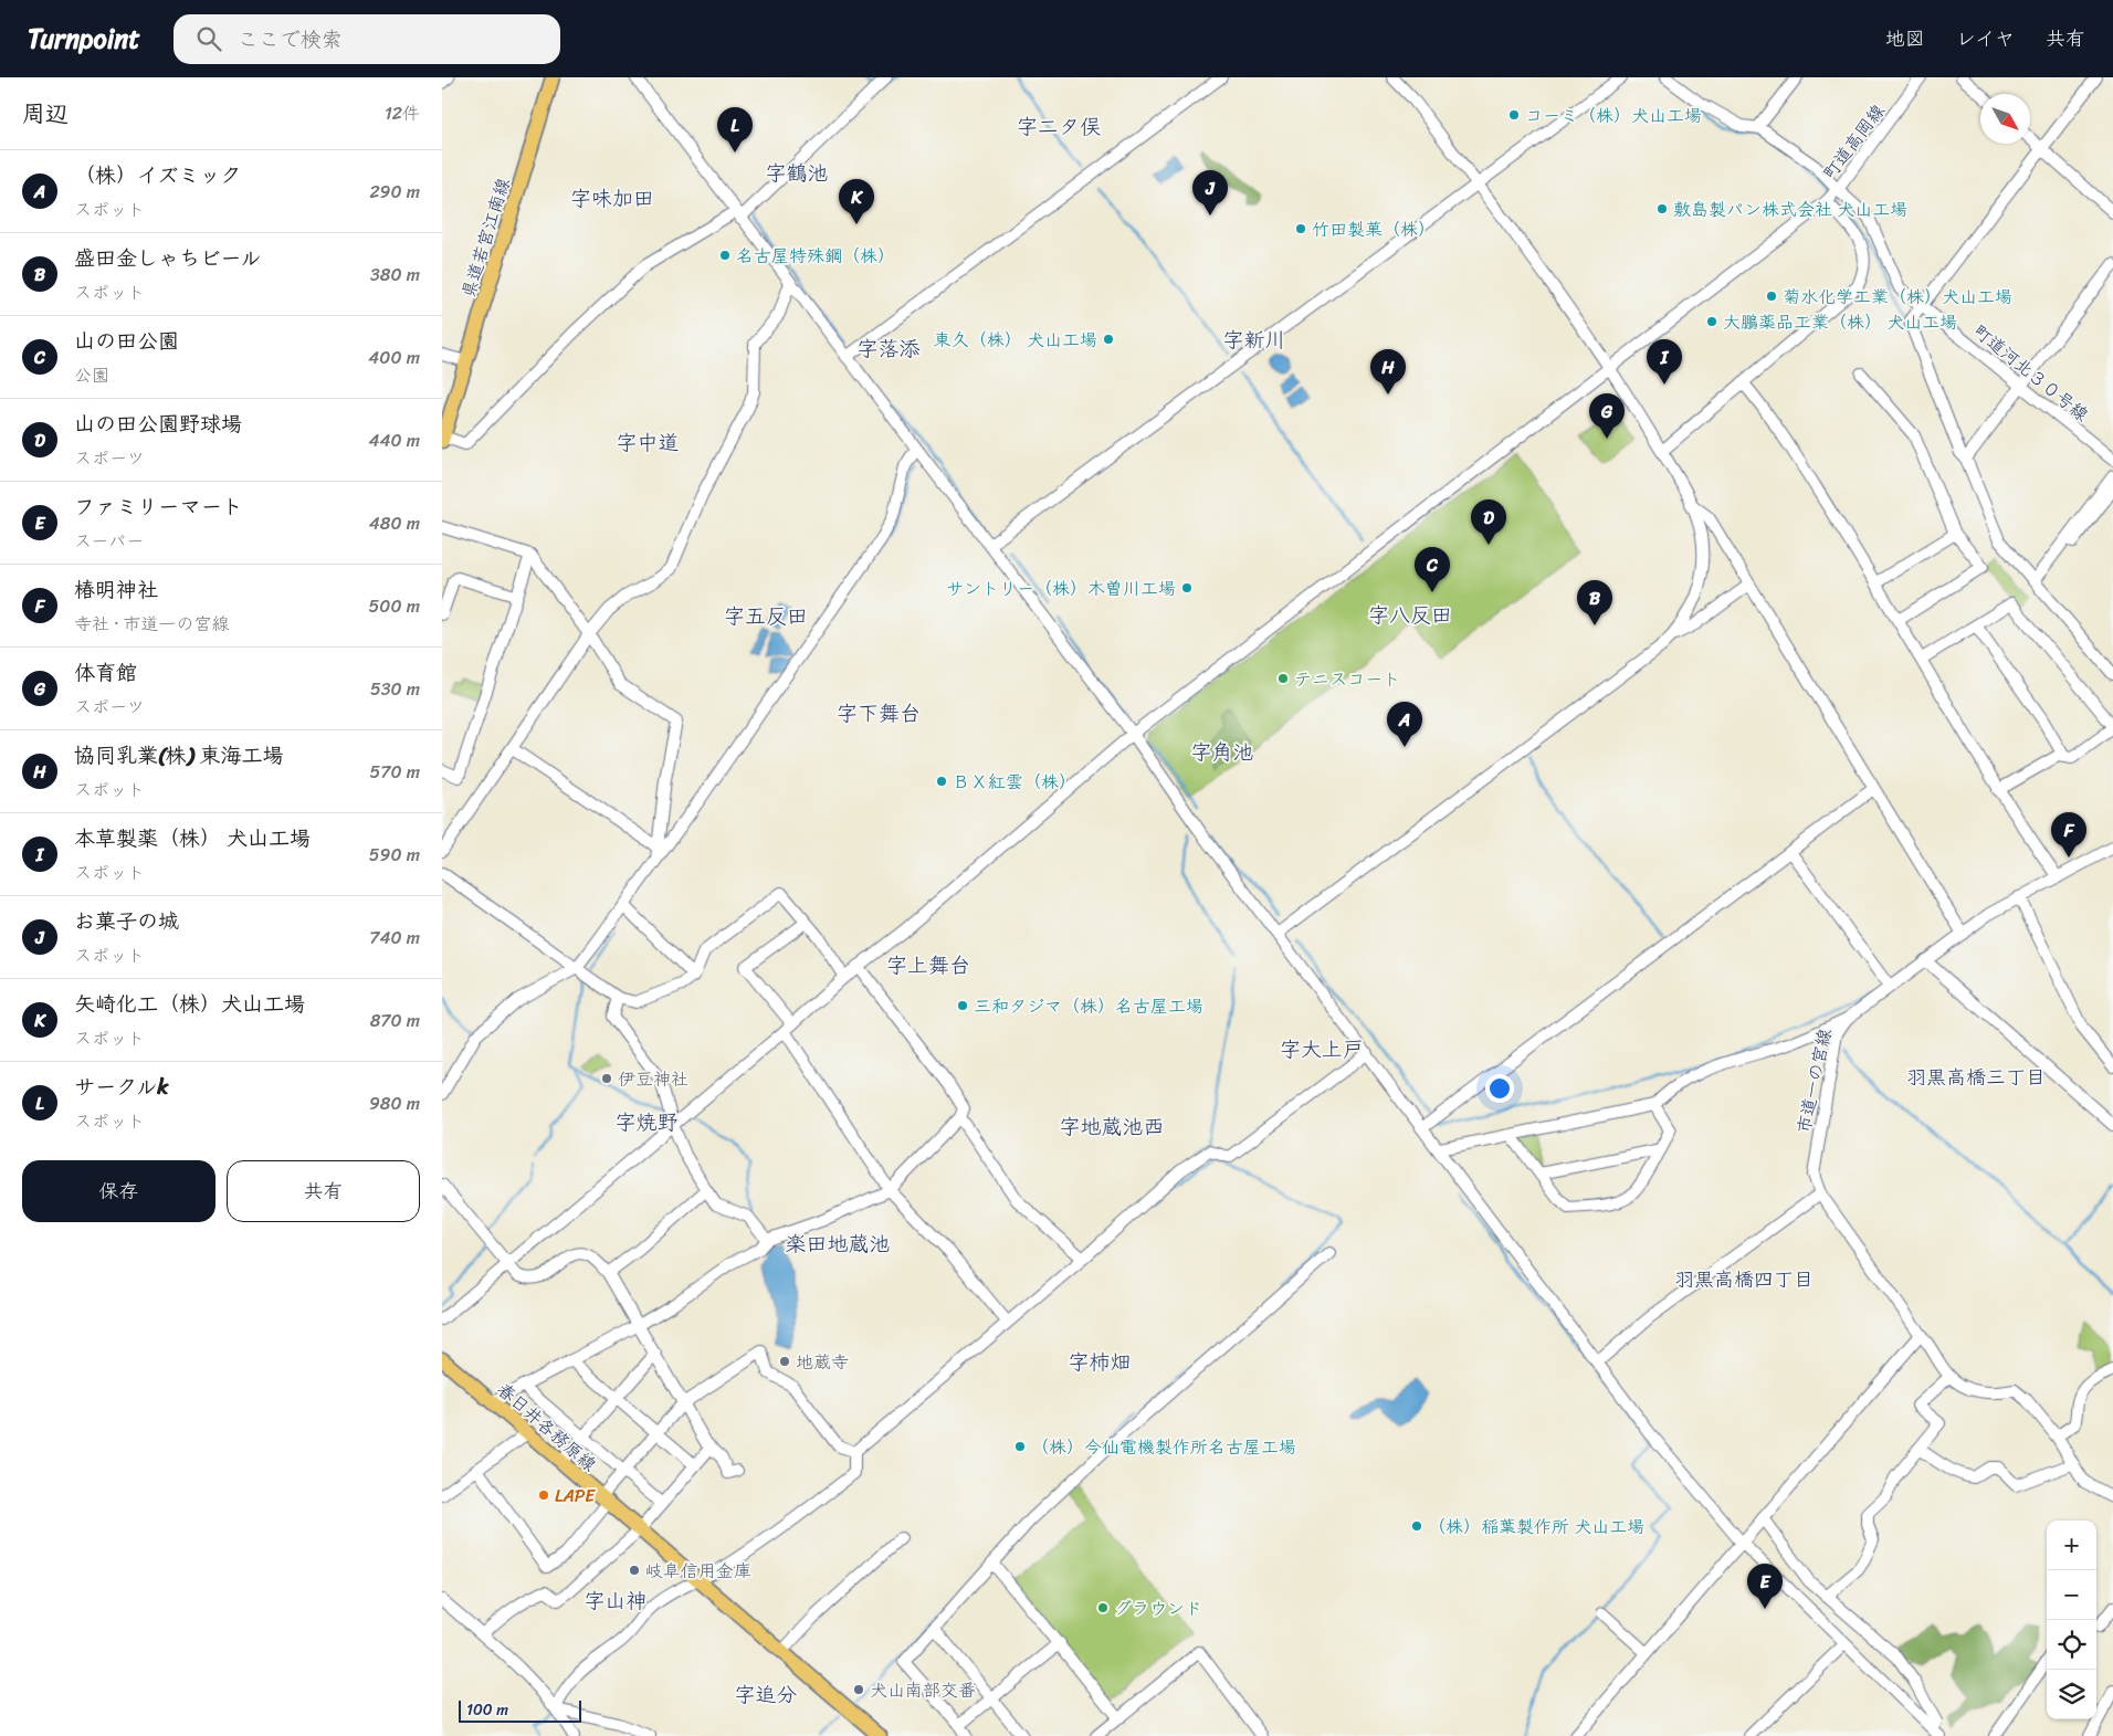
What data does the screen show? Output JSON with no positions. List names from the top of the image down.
{
  "streets": {
    "main road": ["県道若宮江南線", "春日井各務原線"],
    "street": ["町道高岡線", "町道河北３０号線", "市道一の宮線"]
  },
  "crossings": [
    ["町道高岡線", "町道河北３０号線"]
  ],
  "districts": [
    "字二タ俣",
    "字鶴池",
    "字味加田",
    "字新川",
    "字落添",
    "字中道",
    "字八反田",
    "字五反田",
    "字下舞台",
    "字角池",
    "字上舞台",
    "字大上戸",
    "羽黒高橋三丁目",
    "字焼野",
    "字地蔵池西",
    "楽田地蔵池",
    "羽黒高橋四丁目",
    "字柿畑",
    "字山神",
    "字追分"
  ],
  "places": [
    "コーミ（株）犬山工場",
    "敷島製パン株式会社 犬山工場",
    "竹田製菓（株）",
    "名古屋特殊鋼（株）",
    "菊水化学工業（株）犬山工場",
    "大鵬薬品工業（株） 犬山工場",
    "東久（株） 犬山工場",
    "サントリー（株）木曽川工場",
    "テニスコート",
    "ＢＸ紅雲（株）",
    "三和タジマ（株）名古屋工場",
    "伊豆神社",
    "地蔵寺",
    "（株）今仙電機製作所名古屋工場",
    "LAPE",
    "（株）稲葉製作所 犬山工場",
    "岐阜信用金庫",
    "グラウンド",
    "犬山南部交番"
  ],
  "scale_bar": "100 m",
  "north": "bottom right",
  "page": {
    "header": "Turnpoint",
    "search": "ここで検索",
    "nav": ["地図", "レイヤ", "共有"],
    "heading": ["周辺", "12件"],
    "pins": [
      "L",
      "J",
      "K",
      "I",
      "H",
      "G",
      "D",
      "C",
      "B",
      "A",
      "F",
      "E"
    ],
    "list": [
      {
        "mark": "A",
        "name": "（株）イズミック",
        "note": "スポット",
        "value": "290 m"
      },
      {
        "mark": "B",
        "name": "盛田金しゃちビール",
        "note": "スポット",
        "value": "380 m"
      },
      {
        "mark": "C",
        "name": "山の田公園",
        "note": "公園",
        "value": "400 m"
      },
      {
        "mark": "D",
        "name": "山の田公園野球場",
        "note": "スポーツ",
        "value": "440 m"
      },
      {
        "mark": "E",
        "name": "ファミリーマート",
        "note": "スーパー",
        "value": "480 m"
      },
      {
        "mark": "F",
        "name": "椿明神社",
        "note": "寺社 · 市道一の宮線",
        "value": "500 m"
      },
      {
        "mark": "G",
        "name": "体育館",
        "note": "スポーツ",
        "value": "530 m"
      },
      {
        "mark": "H",
        "name": "協同乳業(株) 東海工場",
        "note": "スポット",
        "value": "570 m"
      },
      {
        "mark": "I",
        "name": "本草製薬（株） 犬山工場",
        "note": "スポット",
        "value": "590 m"
      },
      {
        "mark": "J",
        "name": "お菓子の城",
        "note": "スポット",
        "value": "740 m"
      },
      {
        "mark": "K",
        "name": "矢崎化工（株）犬山工場",
        "note": "スポット",
        "value": "870 m"
      },
      {
        "mark": "L",
        "name": "サークルk",
        "note": "スポット",
        "value": "980 m"
      }
    ],
    "buttons": ["保存", "共有"],
    "map_buttons": ["+", "−"],
    "scale": "100 m"
  }
}
